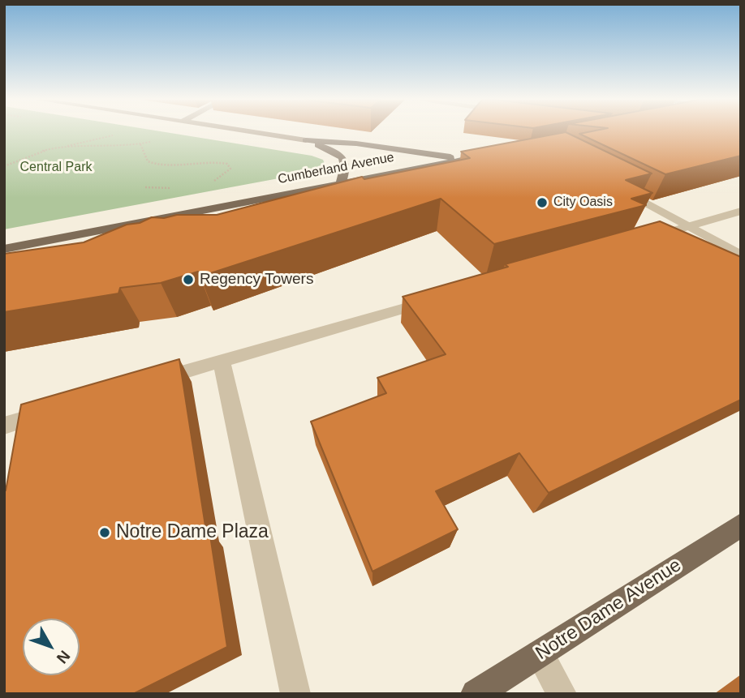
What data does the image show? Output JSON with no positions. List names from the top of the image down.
{
  "streets": {
    "main road": ["Cumberland Avenue", "Notre Dame Avenue"]
  },
  "parks": ["Central Park"],
  "places": ["City Oasis", "Regency Towers", "Notre Dame Plaza"],
  "north": "bottom right"
}
